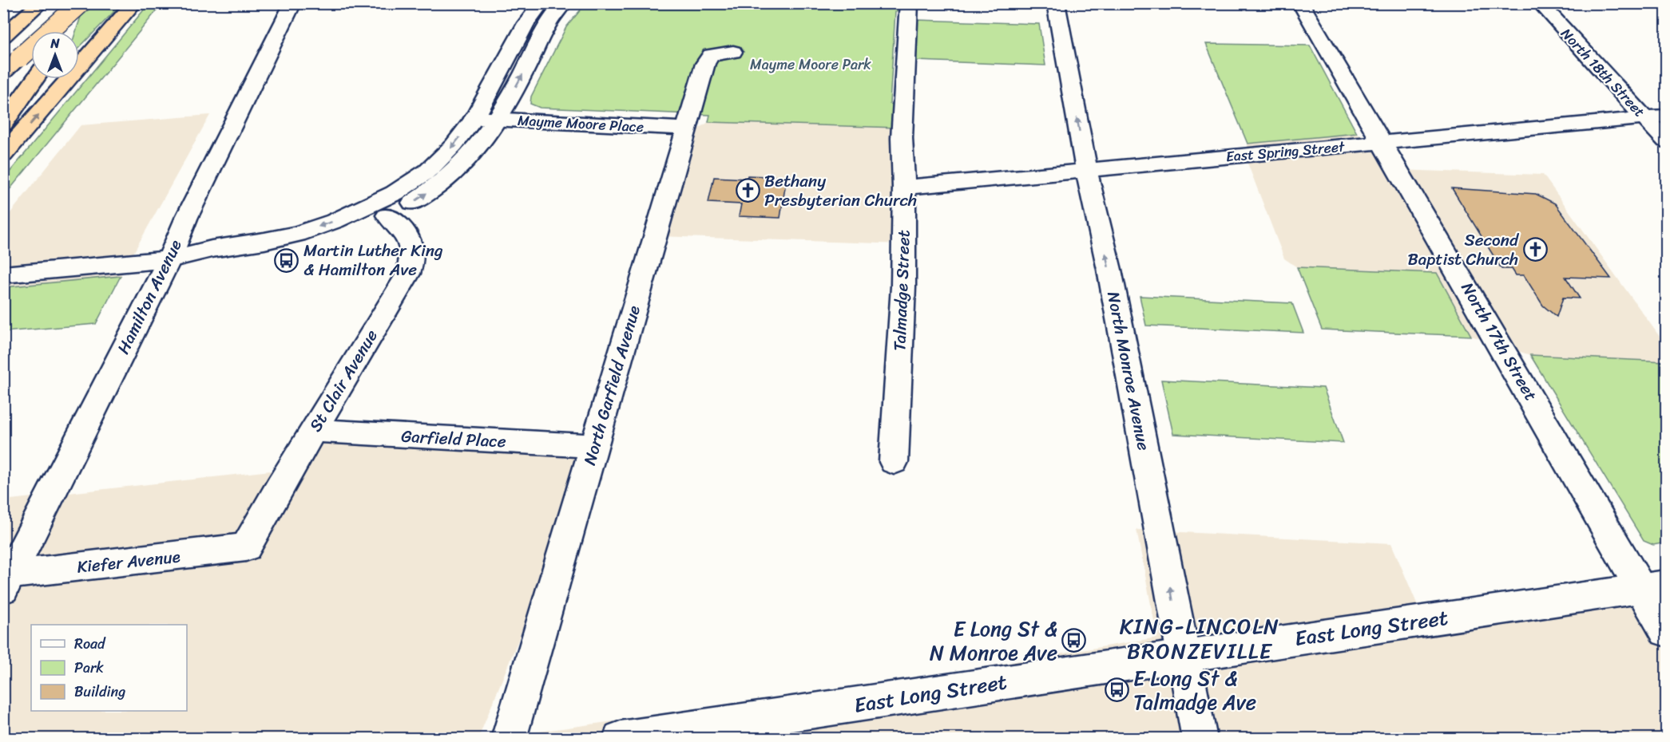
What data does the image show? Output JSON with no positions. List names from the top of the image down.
{
  "streets": {
    "street": [
      "North 18th Street",
      "Mayme Moore Place",
      "East Spring Street",
      "Talmadge Street",
      "Hamilton Avenue",
      "North 17th Street",
      "North Monroe Avenue",
      "St Clair Avenue",
      "North Garfield Avenue",
      "Garfield Place",
      "Kiefer Avenue",
      "East Long Street"
    ]
  },
  "crossings": [
    ["North 18th Street", "East Spring Street"],
    ["Mayme Moore Place", "North Garfield Avenue"],
    ["East Spring Street", "Talmadge Street"],
    ["East Spring Street", "North 17th Street"],
    ["East Spring Street", "North Monroe Avenue"],
    ["Hamilton Avenue", "Kiefer Avenue"],
    ["North 17th Street", "East Long Street"],
    ["North Monroe Avenue", "East Long Street"],
    ["St Clair Avenue", "Garfield Place"],
    ["St Clair Avenue", "Kiefer Avenue"],
    ["North Garfield Avenue", "Garfield Place"]
  ],
  "one_way": ["North Monroe Avenue"],
  "districts": ["KING-LINCOLN BRONZEVILLE"],
  "parks": ["Mayme Moore Park"],
  "places": {
    "church": ["Bethany Presbyterian Church", "Second Baptist Church"],
    "bus stop": ["Martin Luther King & Hamilton Ave", "E Long St & N Monroe Ave", "E Long St & Talmadge Ave"]
  },
  "legend": ["Road", "Park", "Building"],
  "north": "top"
}
